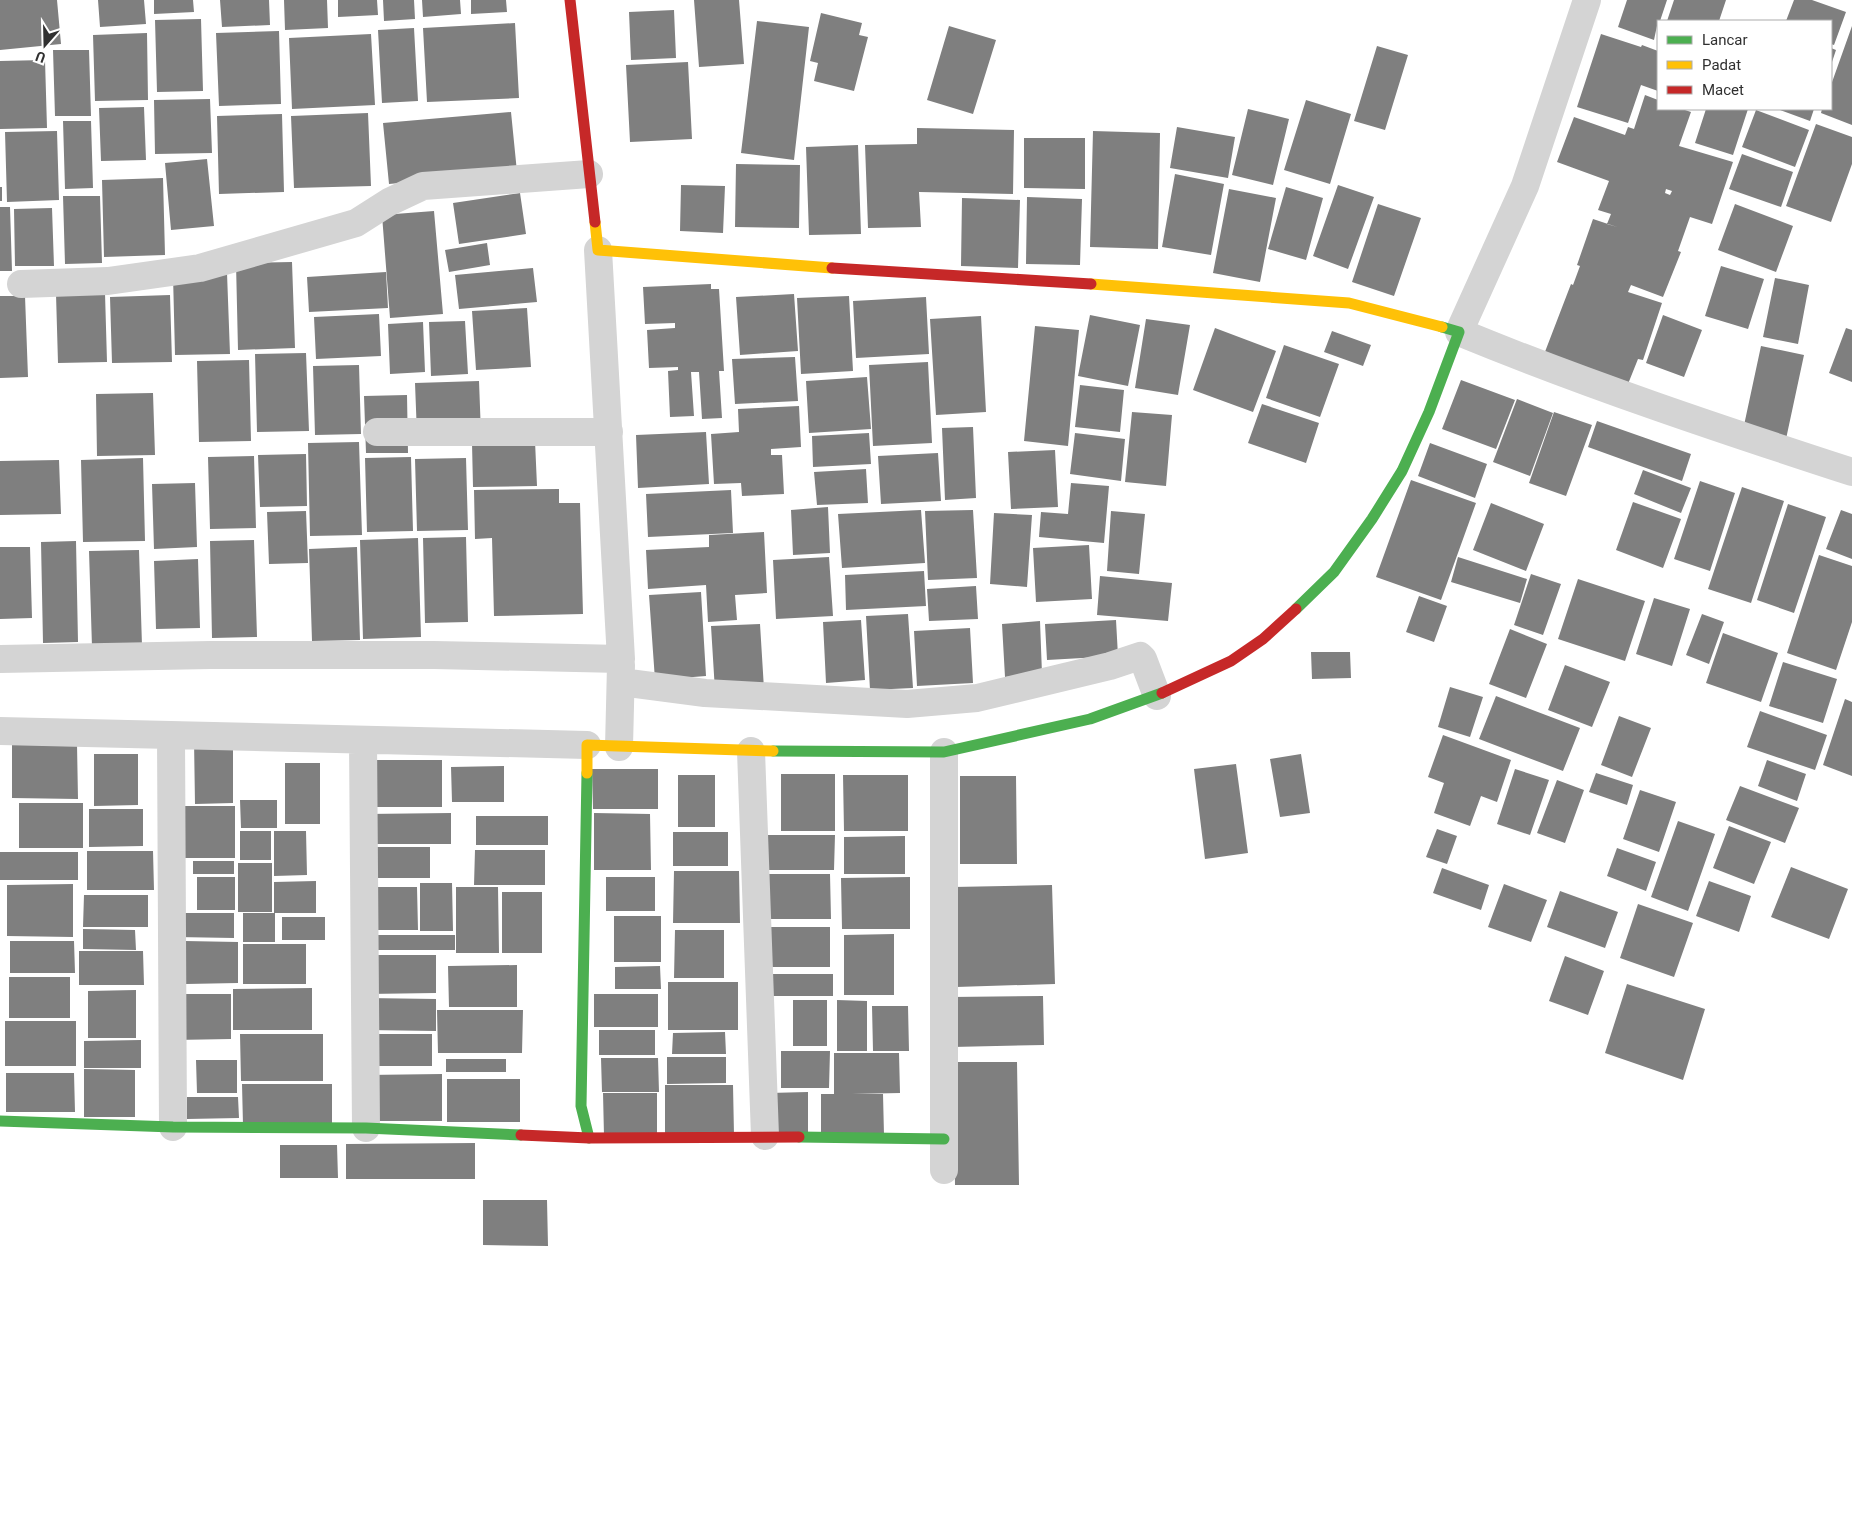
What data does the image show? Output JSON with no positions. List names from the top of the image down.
{
  "legend": ["Lancar", "Padat", "Macet"],
  "north": "bottom"
}
